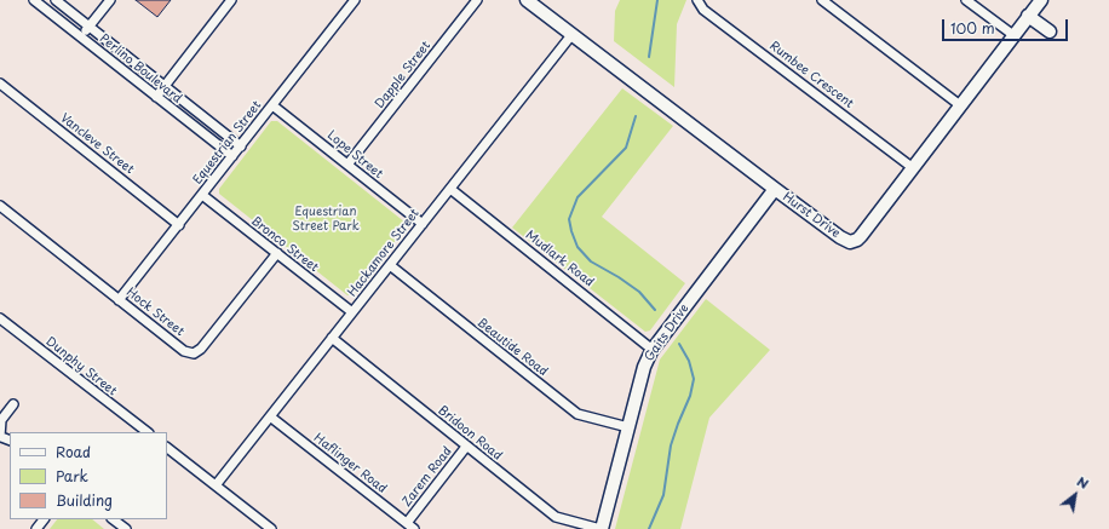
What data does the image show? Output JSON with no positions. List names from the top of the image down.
{
  "streets": {
    "street": [
      "Perlino Boulevard",
      "Dapple Street",
      "Rumbee Crescent",
      "Equestrian Street",
      "Vancleve Street",
      "Lope Street",
      "Hurst Drive",
      "Bronco Street",
      "Hackamore Street",
      "Mudlark Road",
      "Hock Street",
      "Gaits Drive",
      "Beautide Road",
      "Dunphy Street",
      "Bridoon Road",
      "Haflinger Road",
      "Zarem Road"
    ]
  },
  "crossings": [
    ["Perlino Boulevard", "Equestrian Street"],
    ["Dapple Street", "Lope Street"],
    ["Rumbee Crescent", "Hurst Drive"],
    ["Equestrian Street", "Vancleve Street"],
    ["Equestrian Street", "Lope Street"],
    ["Equestrian Street", "Bronco Street"],
    ["Equestrian Street", "Hock Street"],
    ["Lope Street", "Hackamore Street"],
    ["Hurst Drive", "Hackamore Street"],
    ["Hurst Drive", "Gaits Drive"],
    ["Bronco Street", "Hackamore Street"],
    ["Bronco Street", "Hock Street"],
    ["Hackamore Street", "Mudlark Road"],
    ["Hackamore Street", "Beautide Road"],
    ["Hackamore Street", "Bridoon Road"],
    ["Hackamore Street", "Haflinger Road"],
    ["Mudlark Road", "Gaits Drive"],
    ["Gaits Drive", "Beautide Road"],
    ["Gaits Drive", "Bridoon Road"],
    ["Bridoon Road", "Zarem Road"],
    ["Haflinger Road", "Zarem Road"]
  ],
  "parks": ["Equestrian Street Park"],
  "legend": ["Road", "Park", "Building"],
  "scale_bar": "100 m",
  "north": "top right"
}
